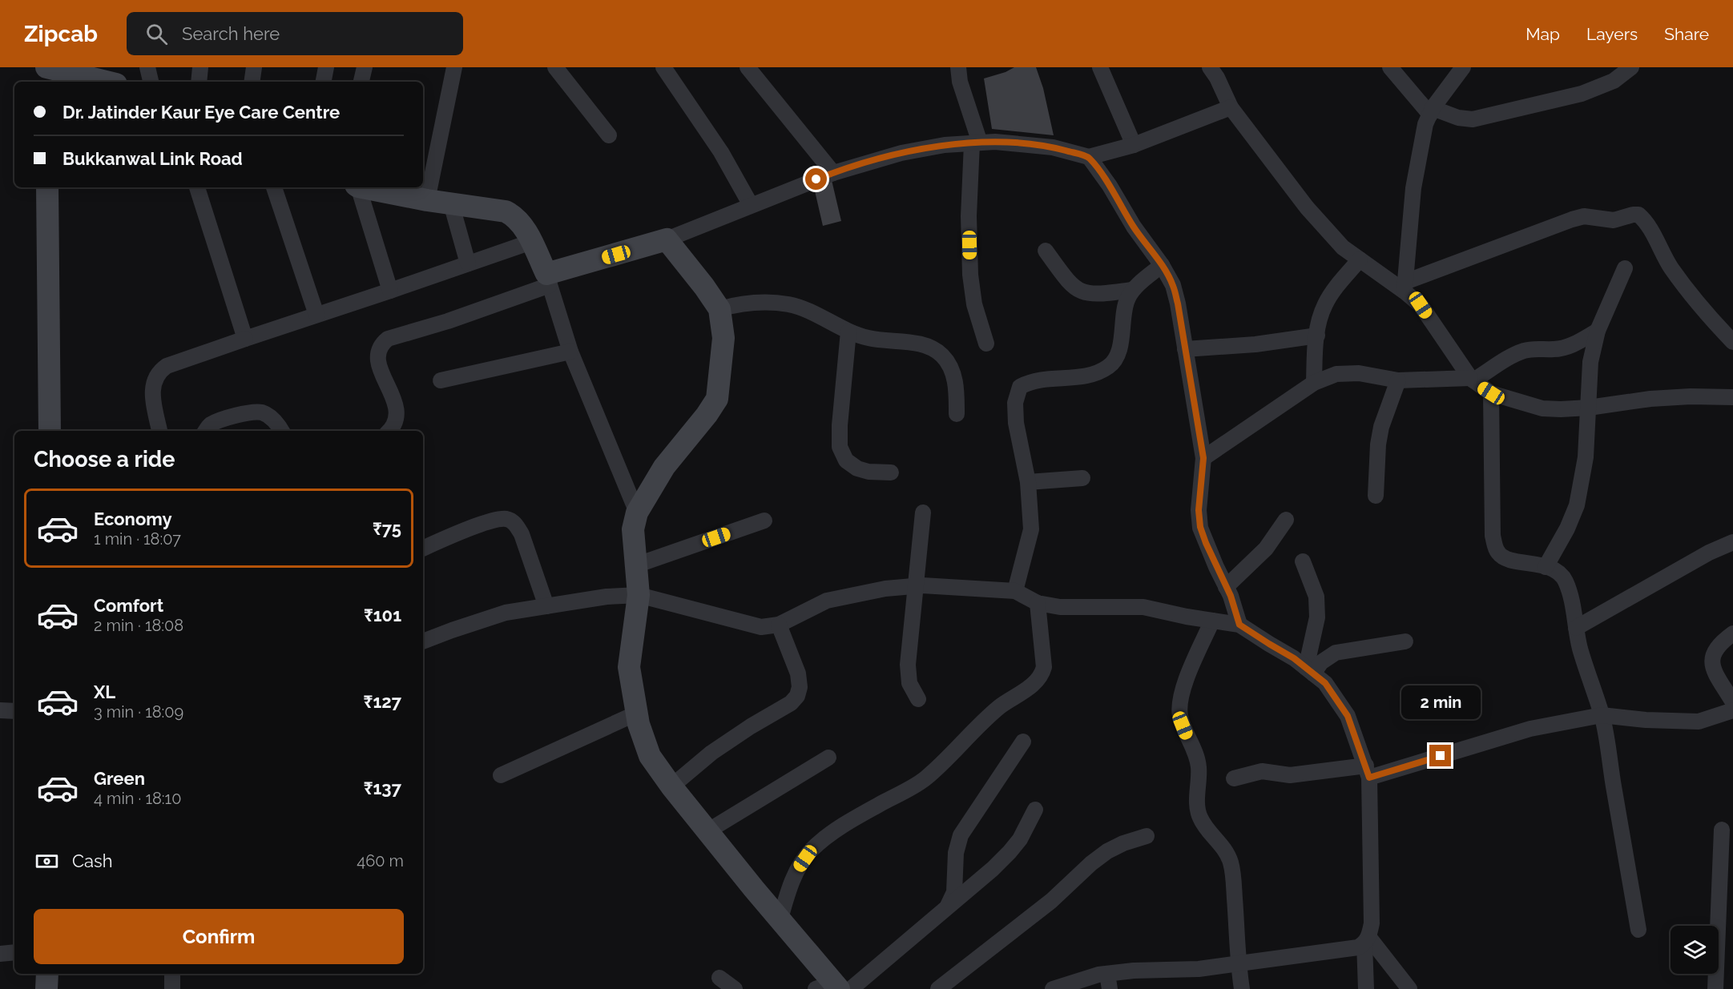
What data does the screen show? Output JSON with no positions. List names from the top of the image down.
{
  "page": {
    "header": "Zipcab",
    "search": "Search here",
    "nav": ["Map", "Layers", "Share"],
    "banner": ["Dr. Jatinder Kaur Eye Care Centre", "Bukkanwal Link Road"],
    "heading": "Choose a ride",
    "list": [
      {
        "name": "Economy",
        "note": "1 min · 18:07",
        "value": "₹75"
      },
      {
        "name": "Comfort",
        "note": "2 min · 18:08",
        "value": "₹101"
      },
      {
        "name": "XL",
        "note": "3 min · 18:09",
        "value": "₹127"
      },
      {
        "name": "Green",
        "note": "4 min · 18:10",
        "value": "₹137"
      }
    ],
    "bubble": "2 min",
    "pay": ["Cash", "460 m"],
    "buttons": "Confirm"
  }
}
